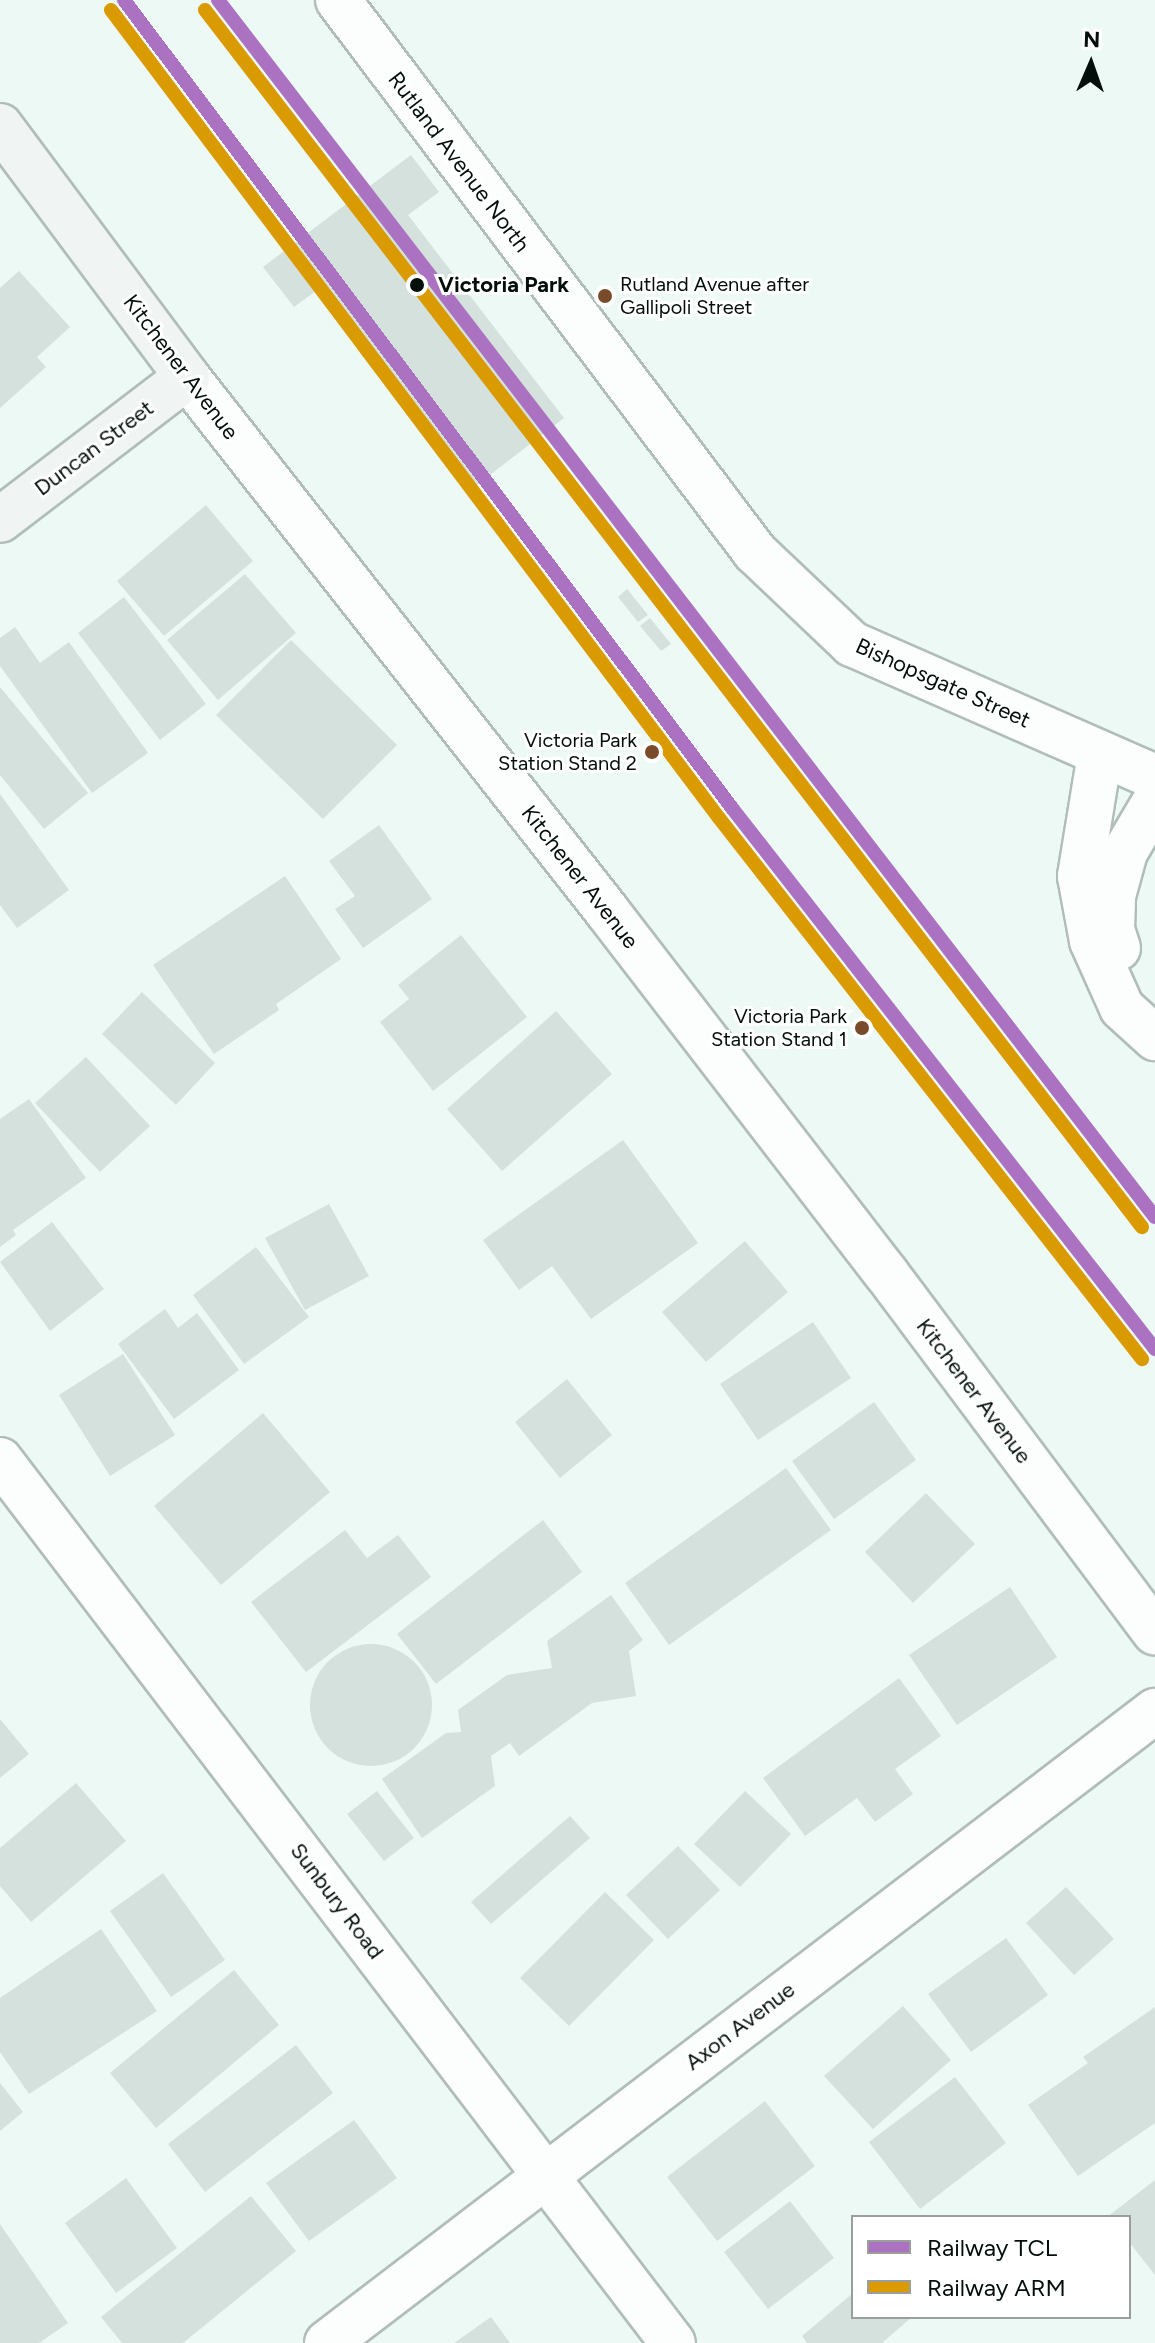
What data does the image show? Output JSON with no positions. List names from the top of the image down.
{
  "streets": {
    "street": [
      "Rutland Avenue North",
      "Kitchener Avenue",
      "Duncan Street",
      "Bishopsgate Street",
      "Sunbury Road",
      "Axon Avenue"
    ]
  },
  "crossings": [
    ["Rutland Avenue North", "Bishopsgate Street"],
    ["Kitchener Avenue", "Duncan Street"],
    ["Sunbury Road", "Axon Avenue"]
  ],
  "places": [
    "Victoria Park",
    "Rutland Avenue after Gallipoli Street",
    "Victoria Park Station Stand 2",
    "Victoria Park Station Stand 1"
  ],
  "lines": ["rail line TCL", "rail line ARM"],
  "legend": ["Railway TCL", "Railway ARM"],
  "north": "top"
}
